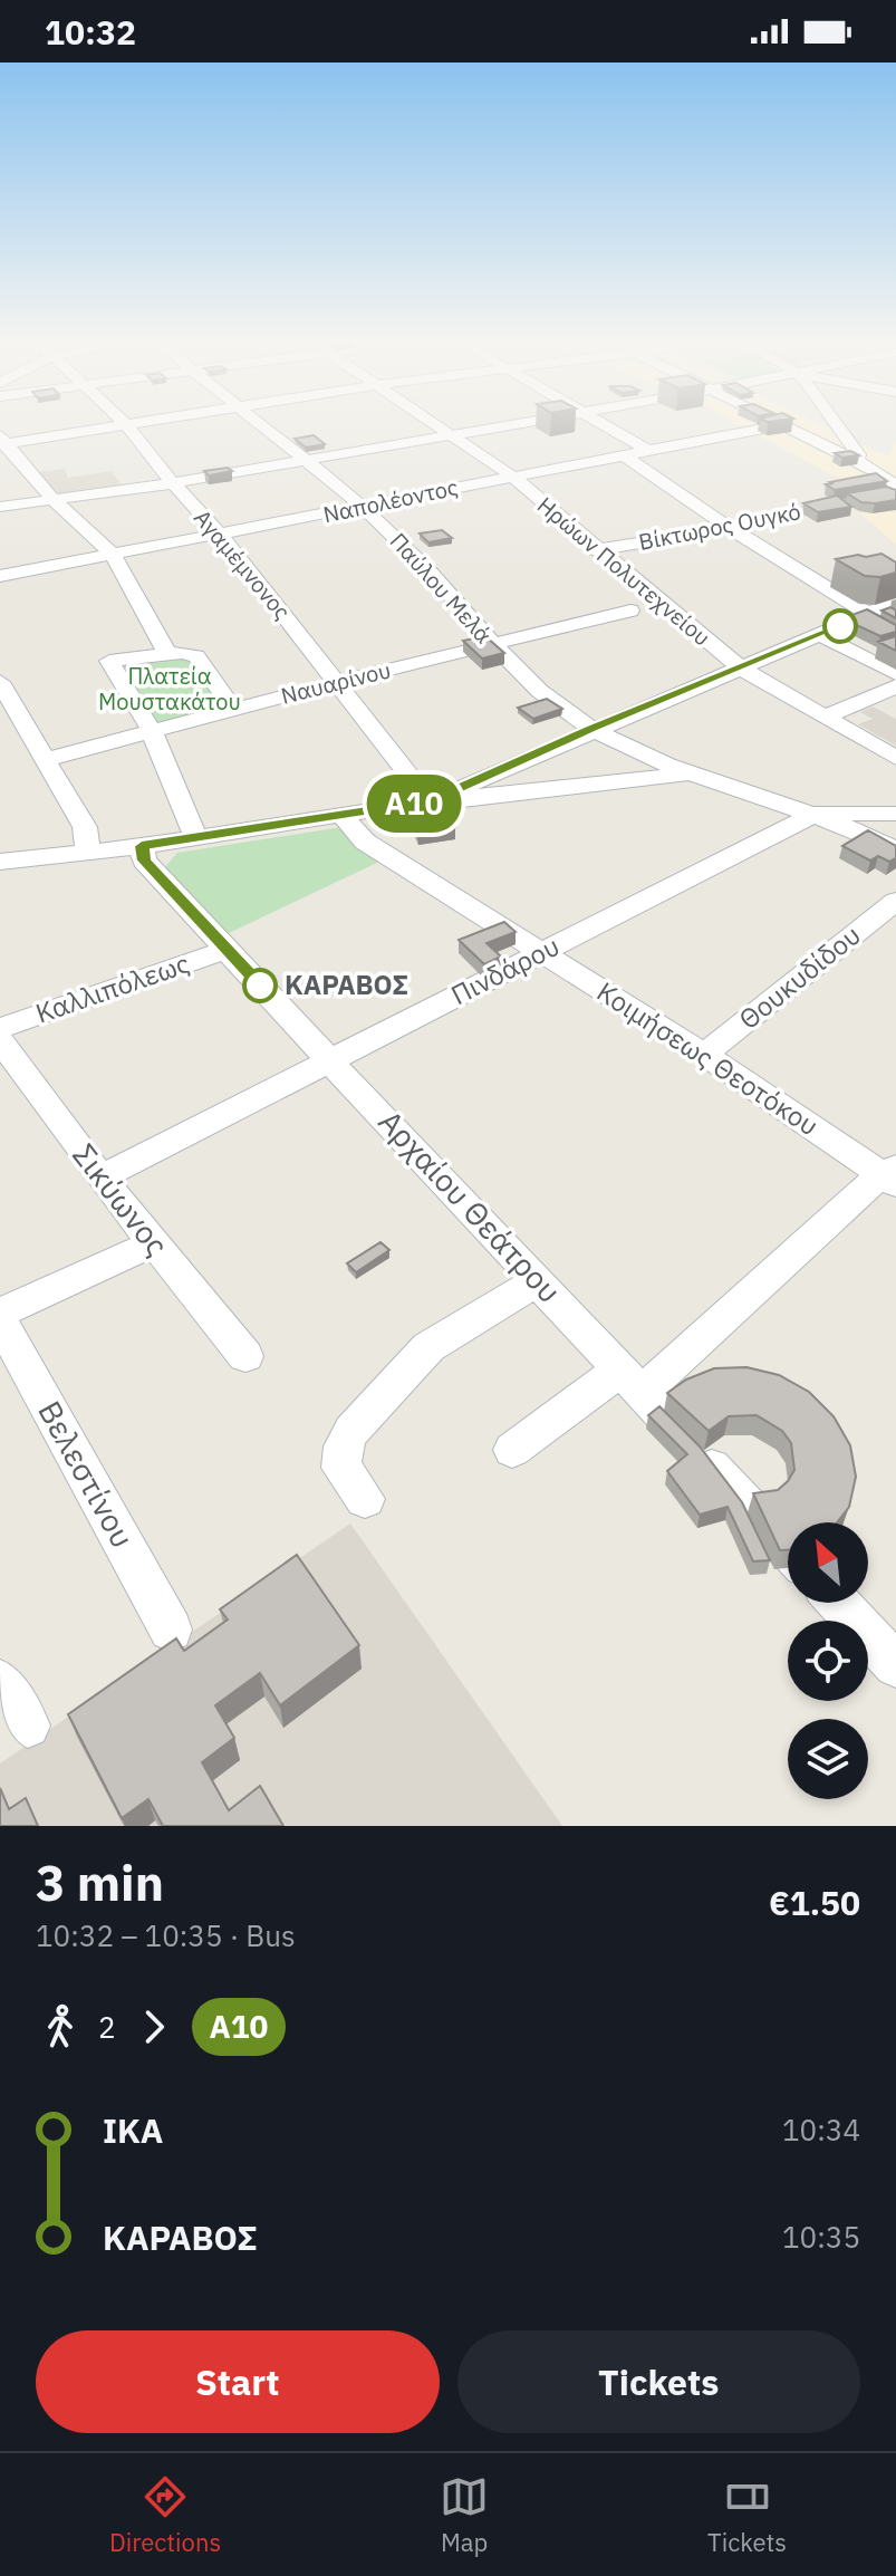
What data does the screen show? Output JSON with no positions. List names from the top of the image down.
{
  "streets": {
    "street": [
      "Ναπολέοντος",
      "Βίκτωρος Ουγκό",
      "Αγαμέμνονος",
      "Ηρώων Πολυτεχνείου",
      "Παύλου Μελά",
      "Ναυαρίνου",
      "Πινδάρου",
      "Θουκυδίδου",
      "Καλλιπόλεως",
      "Κοιμήσεως Θεοτόκου",
      "Σικύωνος",
      "Αρχαίου Θεάτρου",
      "Βελεστίνου"
    ]
  },
  "crossings": [
    ["Ναπολέοντος", "Αγαμέμνονος"],
    ["Ναπολέοντος", "Ηρώων Πολυτεχνείου"],
    ["Ναπολέοντος", "Παύλου Μελά"],
    ["Βίκτωρος Ουγκό", "Ηρώων Πολυτεχνείου"],
    ["Αγαμέμνονος", "Ναυαρίνου"],
    ["Παύλου Μελά", "Ναυαρίνου"],
    ["Παύλου Μελά", "Πινδάρου"],
    ["Πινδάρου", "Κοιμήσεως Θεοτόκου"],
    ["Πινδάρου", "Σικύωνος"],
    ["Πινδάρου", "Αρχαίου Θεάτρου"],
    ["Θουκυδίδου", "Κοιμήσεως Θεοτόκου"],
    ["Καλλιπόλεως", "Αρχαίου Θεάτρου"]
  ],
  "parks": ["Πλατεία Μουστακάτου"],
  "places": ["ΚΑΡΑΒΟΣ"],
  "lines": ["bus line Α10"],
  "north": "top left",
  "page": {
    "status": "10:32",
    "on_map": "Α10",
    "heading": ["3 min", "10:32 – 10:35 · Bus", "€1.50"],
    "legs": ["2", "Α10"],
    "list": [
      {
        "name": "ΙΚΑ",
        "value": "10:34"
      },
      {
        "name": "ΚΑΡΑΒΟΣ",
        "value": "10:35"
      }
    ],
    "buttons": ["Start", "Tickets"],
    "tabs": ["Directions", "Map", "Tickets"]
  }
}
